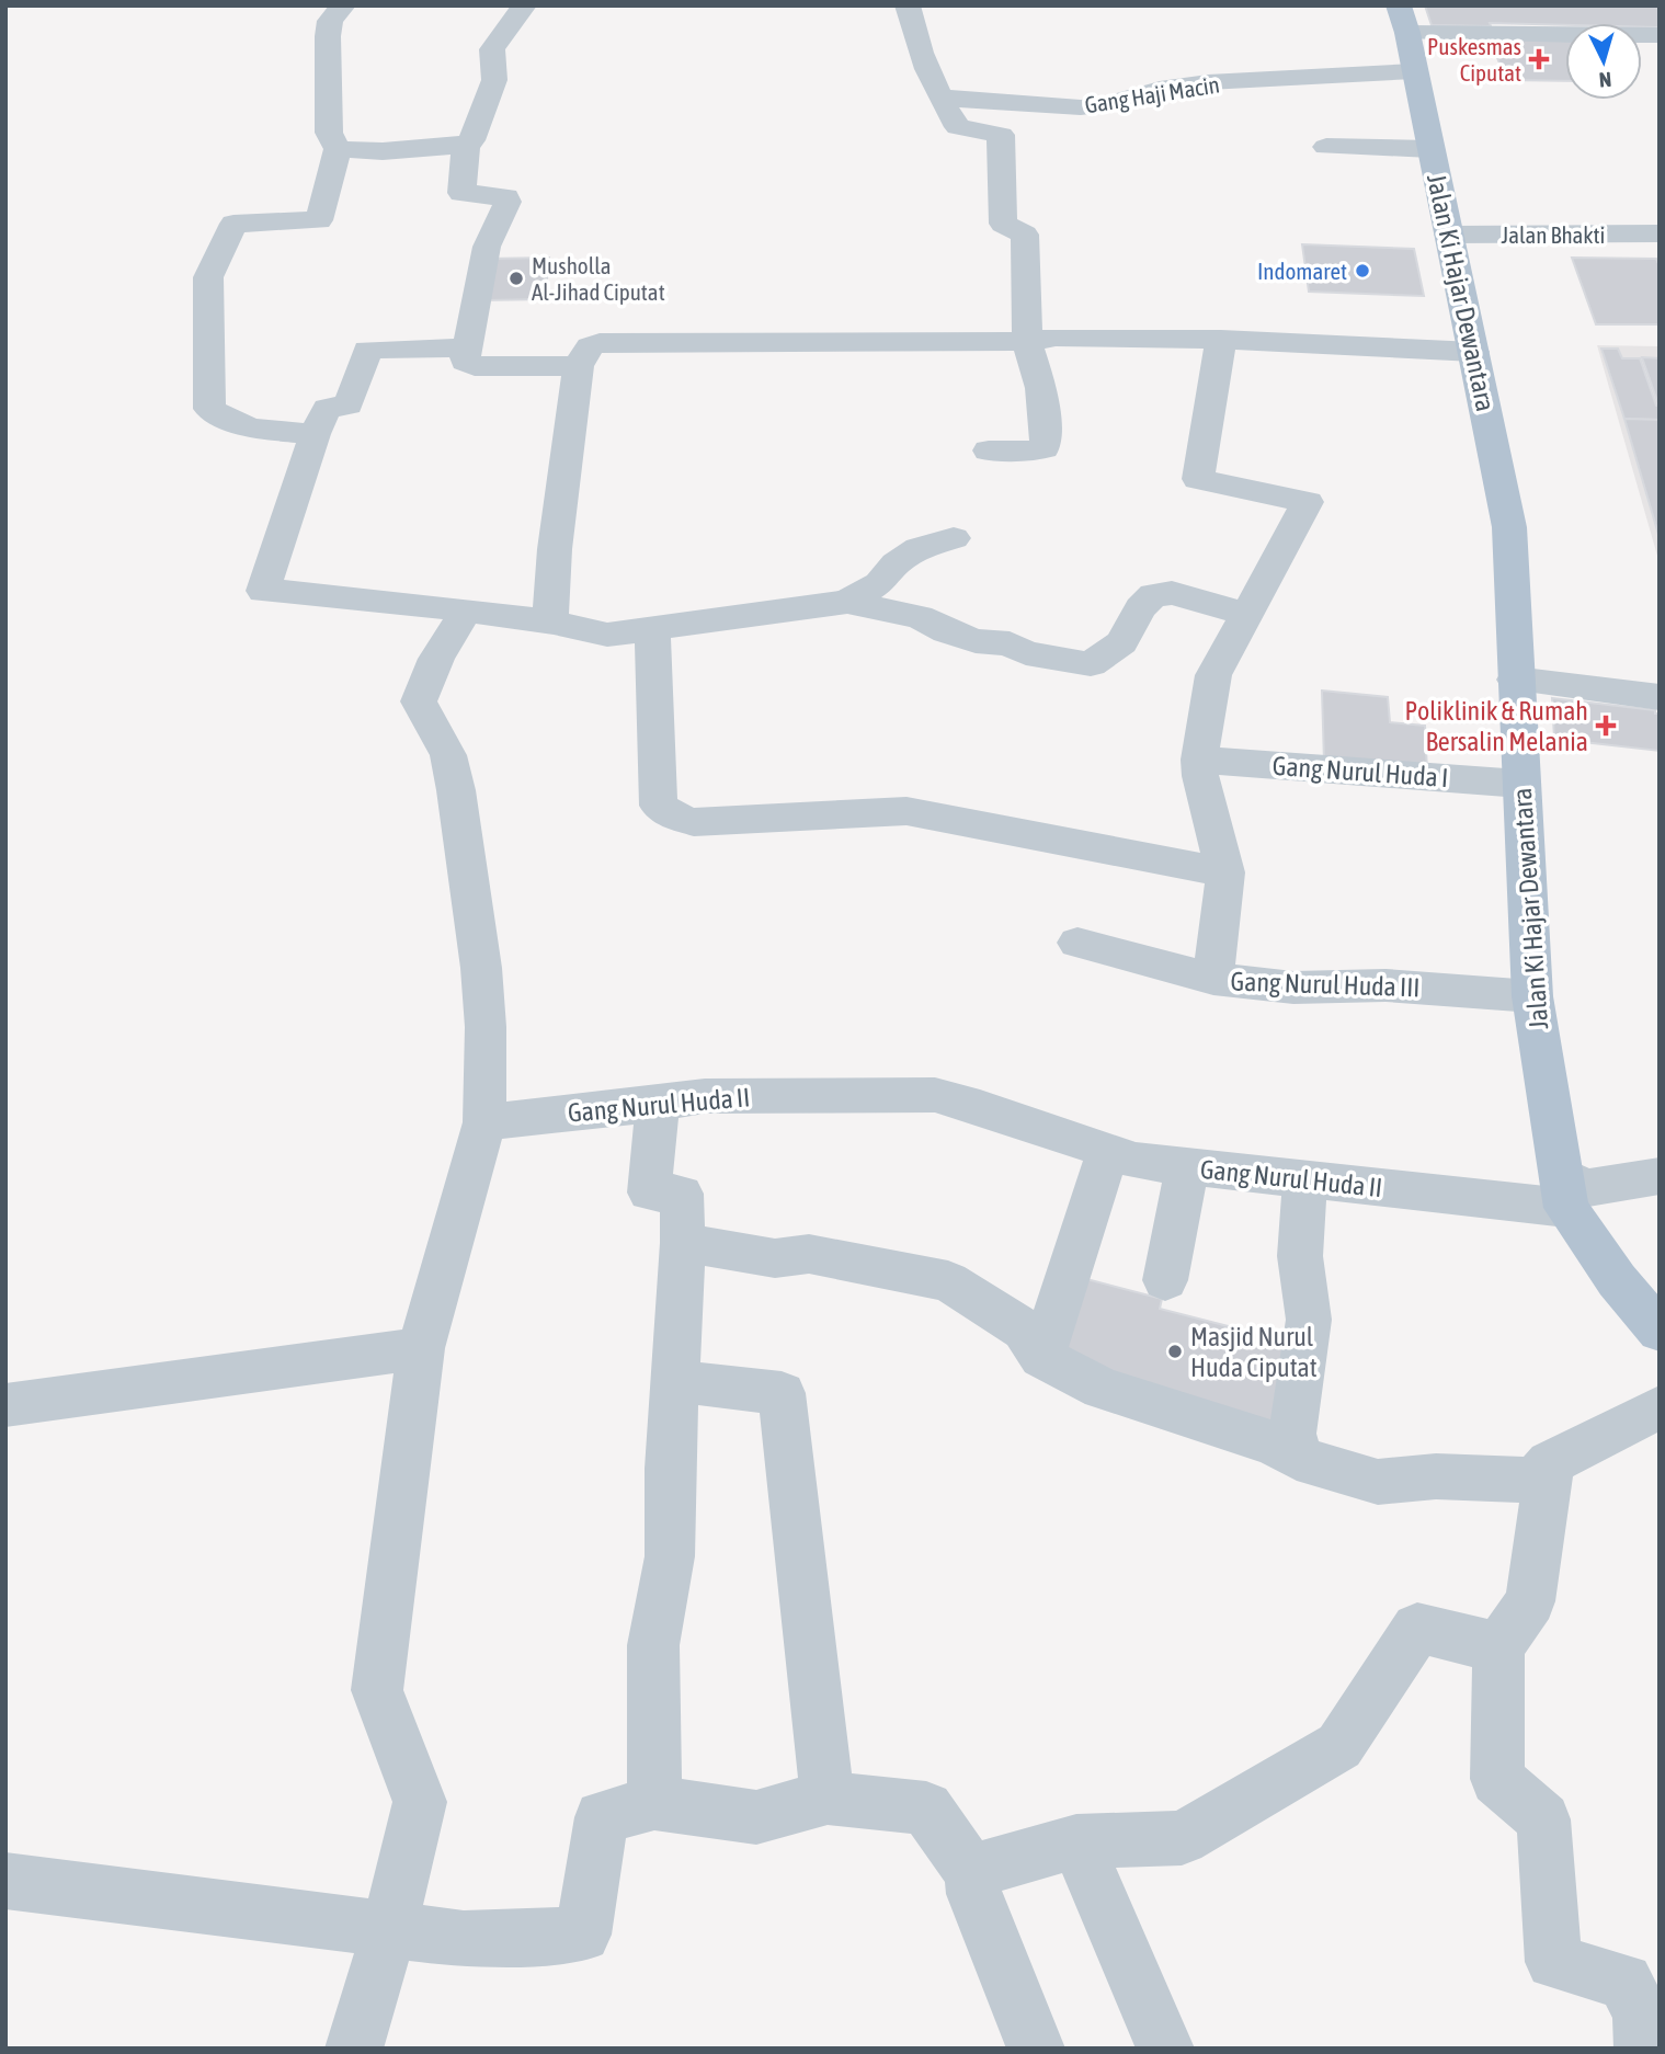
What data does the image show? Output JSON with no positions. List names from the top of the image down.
{
  "streets": {
    "main road": ["Jalan Ki Hajar Dewantara"],
    "street": [
      "Gang Haji Macin",
      "Jalan Bhakti",
      "Gang Nurul Huda I",
      "Gang Nurul Huda III",
      "Gang Nurul Huda II"
    ]
  },
  "crossings": [
    ["Gang Haji Macin", "Jalan Ki Hajar Dewantara"],
    ["Jalan Bhakti", "Jalan Ki Hajar Dewantara"],
    ["Jalan Ki Hajar Dewantara", "Gang Nurul Huda I"],
    ["Jalan Ki Hajar Dewantara", "Gang Nurul Huda III"],
    ["Jalan Ki Hajar Dewantara", "Gang Nurul Huda II"]
  ],
  "places": {
    "health": ["Puskesmas Ciputat", "Poliklinik & Rumah Bersalin Melania"],
    "other": ["Indomaret", "Musholla Al-Jihad Ciputat", "Masjid Nurul Huda Ciputat"]
  },
  "north": "bottom"
}
